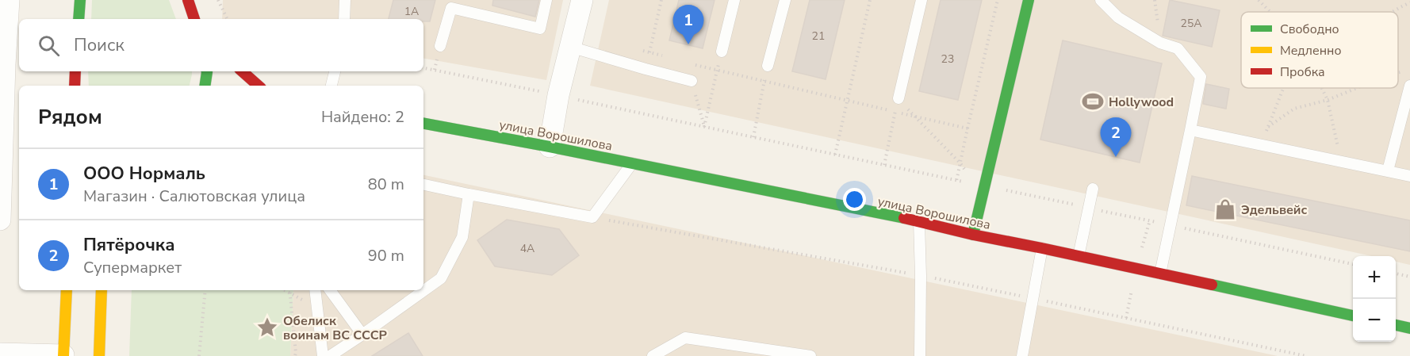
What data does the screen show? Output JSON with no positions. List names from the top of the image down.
{
  "streets": {
    "main road": ["улица Ворошилова"]
  },
  "places": {
    "sports": ["Hollywood"],
    "shop": ["Эдельвейс"],
    "place": ["Обелиск воинам ВС СССР"]
  },
  "house_numbers": [
    "1А",
    "25А",
    "21",
    "23",
    "4А"
  ],
  "legend": ["Свободно", "Медленно", "Пробка"],
  "page": {
    "pins": ["1", "2"],
    "search": "Поиск",
    "heading": ["Рядом", "Найдено: 2"],
    "list": [
      {
        "mark": "1",
        "name": "ООО Нормаль",
        "note": "Магазин · Салютовская улица",
        "value": "80 m"
      },
      {
        "mark": "2",
        "name": "Пятёрочка",
        "note": "Супермаркет",
        "value": "90 m"
      }
    ],
    "map_buttons": ["+", "−"]
  }
}
